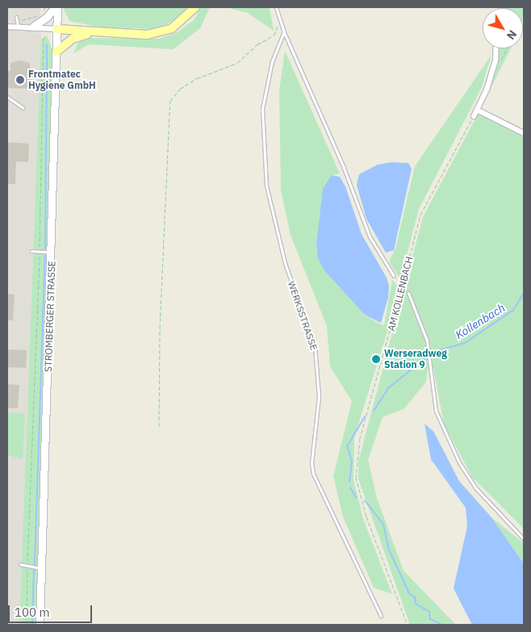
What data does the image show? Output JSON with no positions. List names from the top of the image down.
{
  "streets": {
    "main road": ["STROMBERGER STRASSE"],
    "lane": ["WERKSSTRASSE"],
    "path": ["AM KOLLENBACH"]
  },
  "water": ["Kollenbach"],
  "places": ["Frontmatec Hygiene GmbH", "Werseradweg Station 9"],
  "scale_bar": "100 m",
  "north": "bottom right"
}
